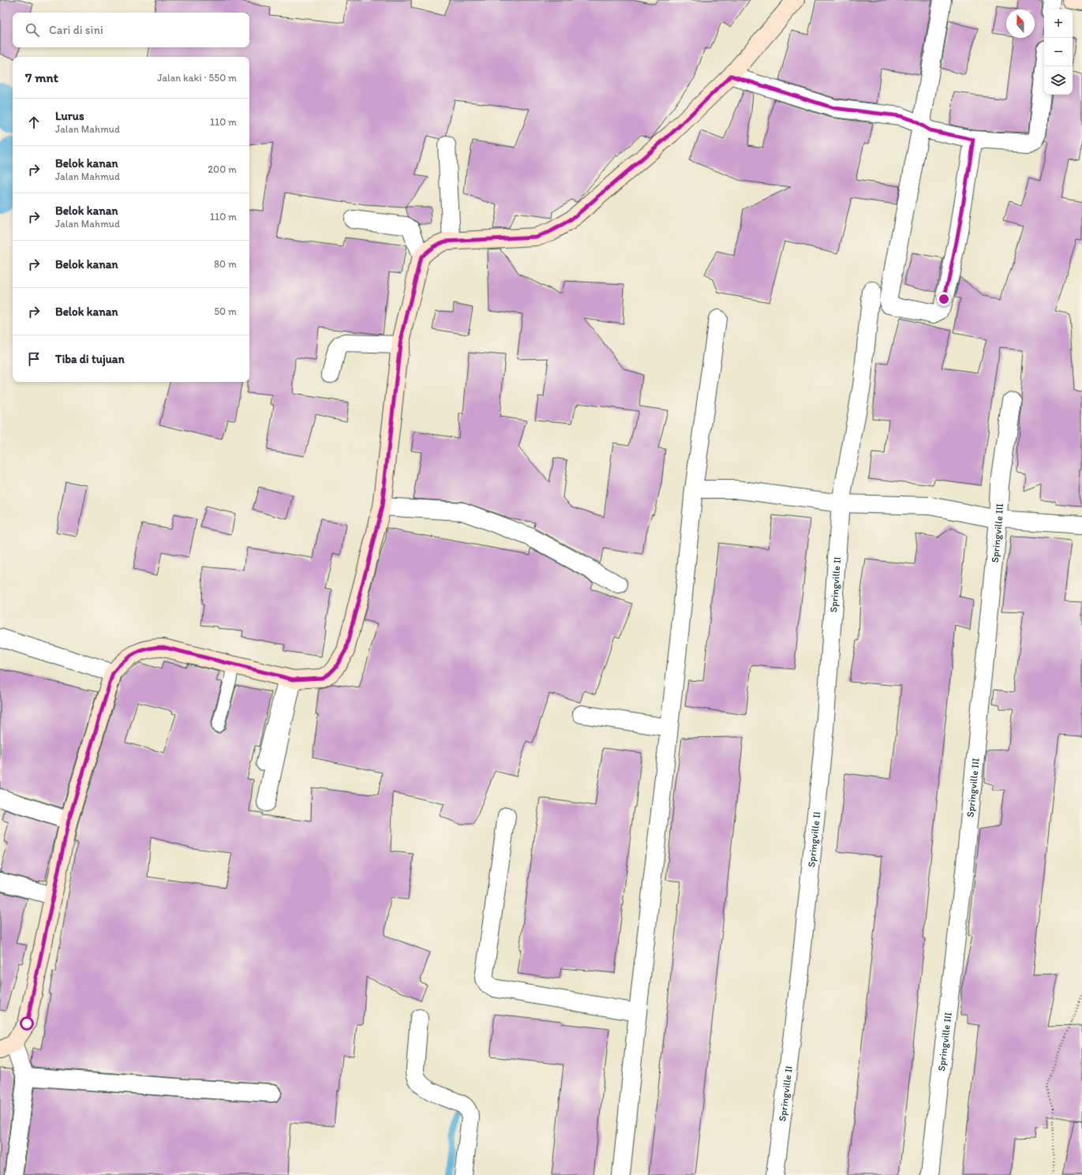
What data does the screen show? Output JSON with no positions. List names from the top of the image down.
{
  "streets": {
    "street": ["Springville III", "Springville II"]
  },
  "north": "top",
  "page": {
    "map_buttons": ["+", "−"],
    "search": "Cari di sini",
    "heading": ["7 mnt", "Jalan kaki · 550 m"],
    "list": [
      ["Lurus", "Jalan Mahmud", "110 m"],
      ["Belok kanan", "Jalan Mahmud", "200 m"],
      ["Belok kanan", "Jalan Mahmud", "110 m"],
      ["Belok kanan", "80 m"],
      ["Belok kanan", "50 m"],
      "Tiba di tujuan"
    ]
  }
}
